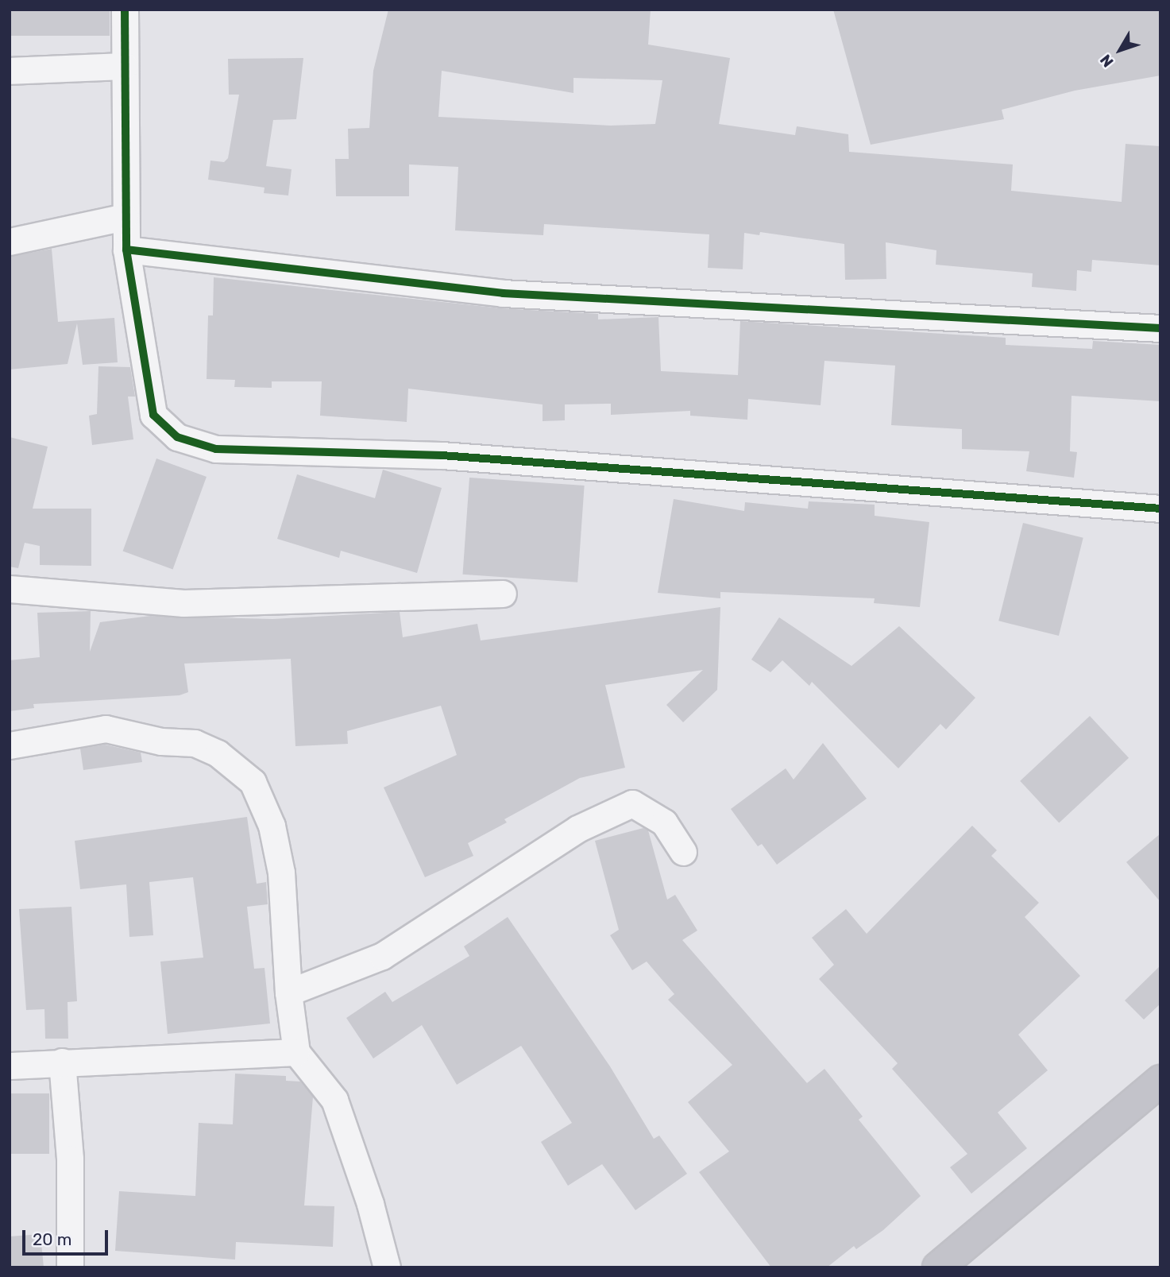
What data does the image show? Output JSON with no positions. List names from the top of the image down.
{
  "scale_bar": "20 m",
  "north": "bottom left"
}
